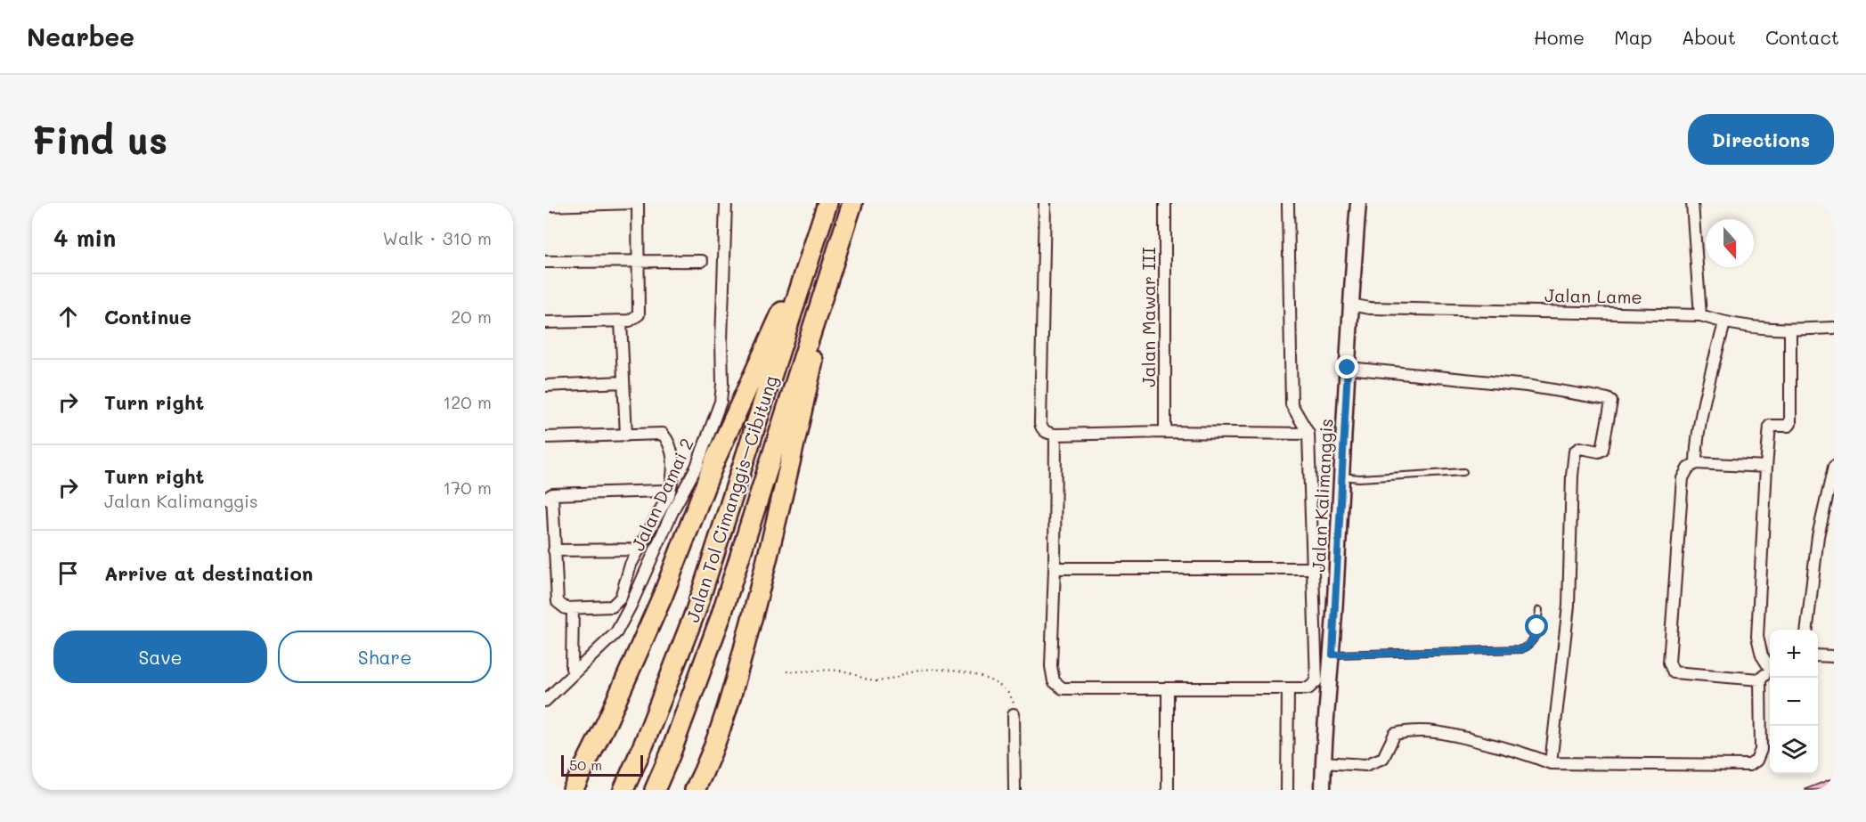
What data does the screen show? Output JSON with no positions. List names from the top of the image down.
{
  "streets": {
    "highway": ["Jalan Tol Cimanggis–Cibitung"],
    "main road": ["Jalan Kalimanggis"],
    "street": ["Jalan Lame", "Jalan Mawar III", "Jalan Damai 2"]
  },
  "crossings": [
    ["Jalan Lame", "Jalan Kalimanggis"]
  ],
  "scale_bar": "50 m",
  "north": "bottom",
  "page": {
    "header": "Nearbee",
    "nav": [
      "Home",
      "Map",
      "About",
      "Contact"
    ],
    "buttons": [
      "Directions",
      ["Save", "Share"]
    ],
    "title": "Find us",
    "heading": ["4 min", "Walk · 310 m"],
    "list": [
      ["Continue", "20 m"],
      ["Turn right", "120 m"],
      ["Turn right", "Jalan Kalimanggis", "170 m"],
      "Arrive at destination"
    ],
    "map_buttons": ["+", "−"],
    "scale": "50 m"
  }
}
